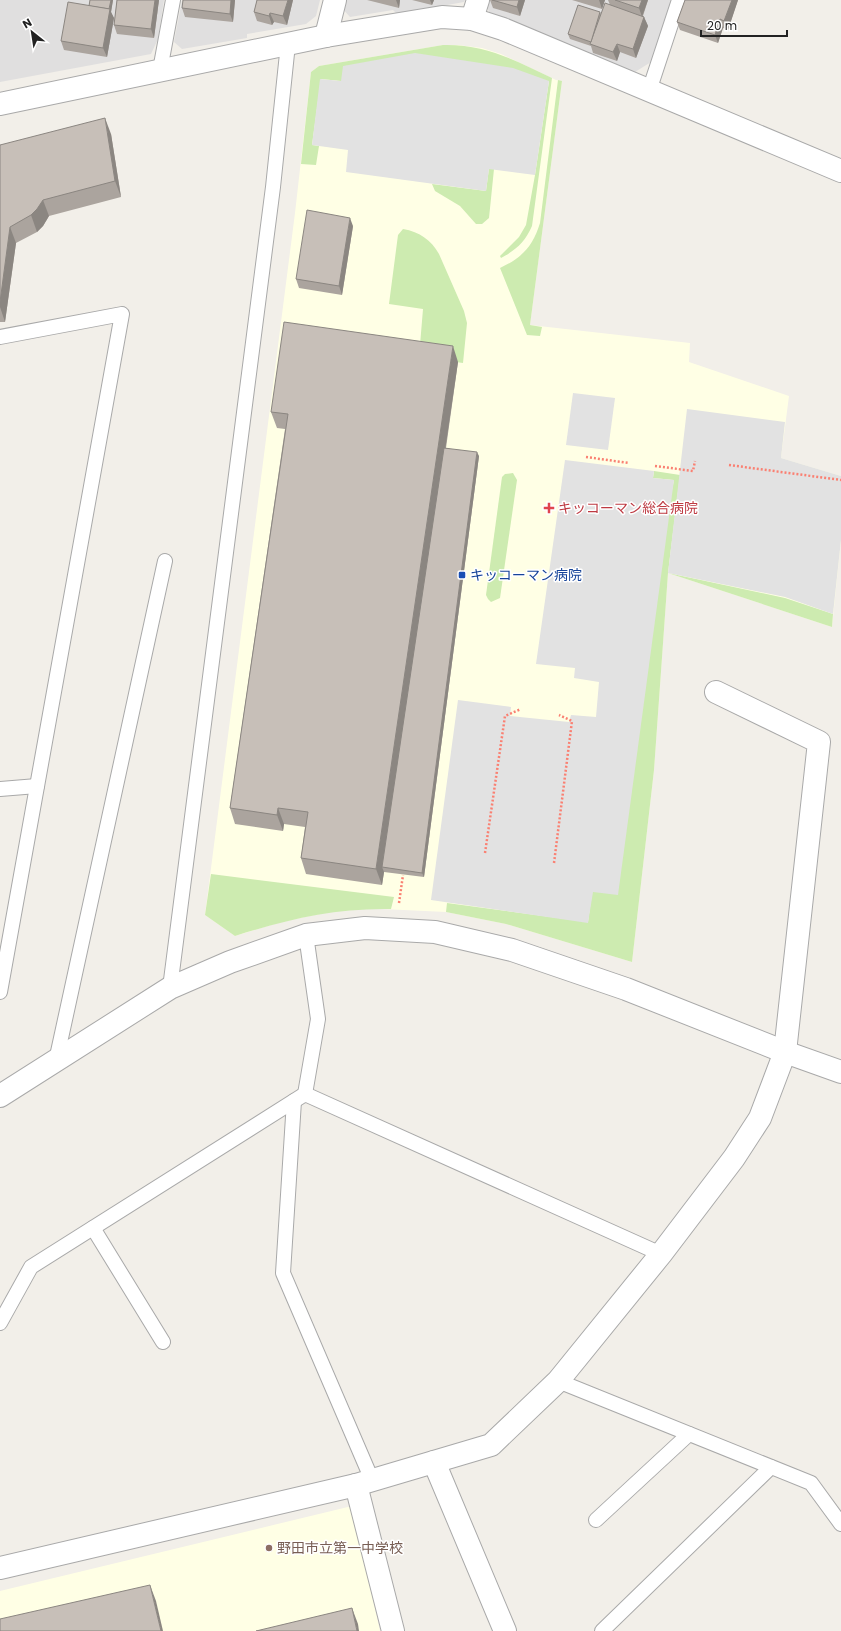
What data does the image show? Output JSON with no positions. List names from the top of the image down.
{
  "places": {
    "health": ["キッコーマン総合病院"],
    "transit": ["キッコーマン病院"],
    "other": ["野田市立第一中学校"]
  },
  "scale_bar": "20 m",
  "north": "top left"
}
